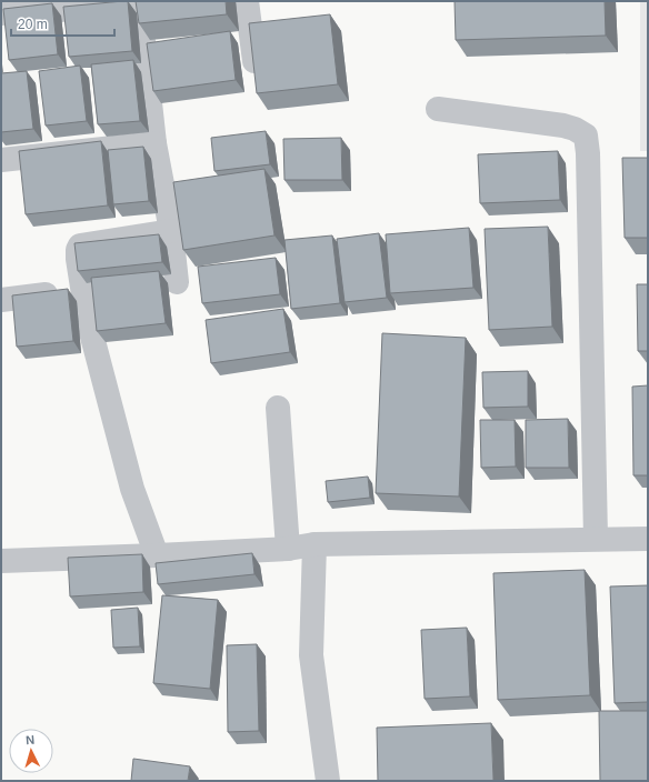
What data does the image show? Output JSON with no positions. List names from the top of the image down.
{
  "scale_bar": "20 m",
  "north": "top"
}
